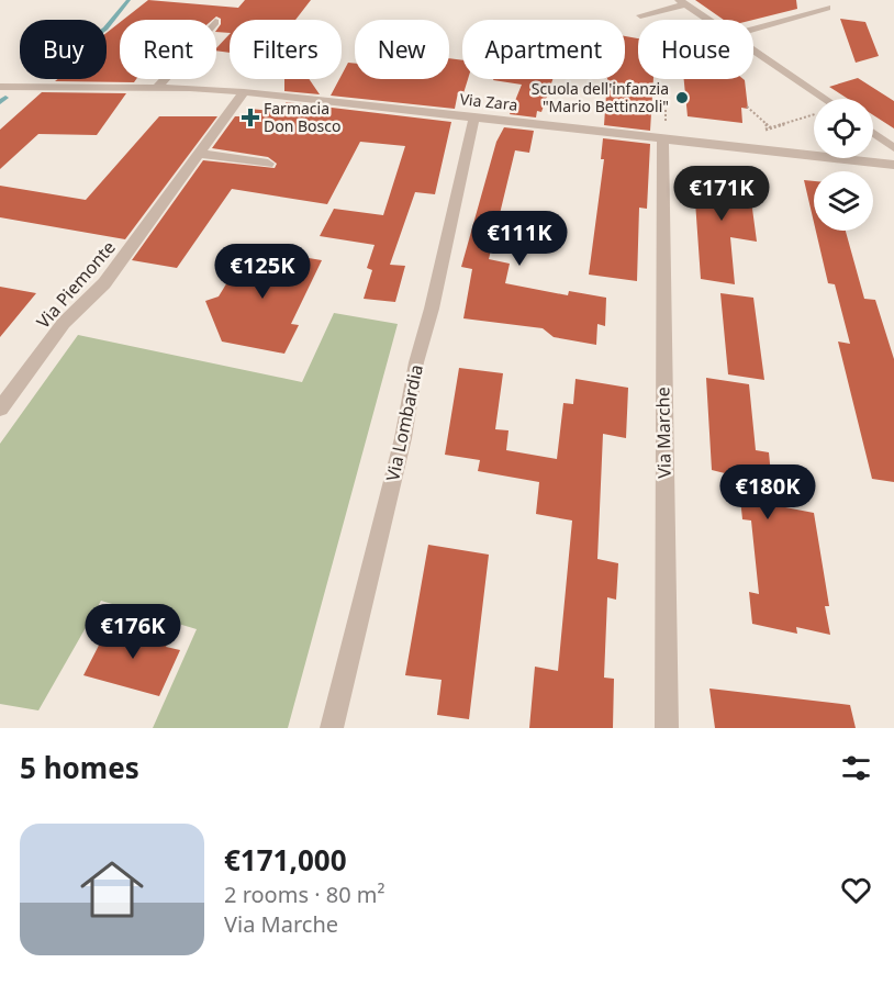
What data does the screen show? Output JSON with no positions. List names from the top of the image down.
{
  "streets": {
    "street": [
      "Via Zara",
      "Via Piemonte",
      "Via Lombardia",
      "Via Marche"
    ]
  },
  "crossings": [
    ["Via Zara", "Via Piemonte"],
    ["Via Zara", "Via Lombardia"],
    ["Via Zara", "Via Marche"]
  ],
  "places": {
    "other": ["Scuola dell'infanzia \"Mario Bettinzoli\""],
    "health": ["Farmacia Don Bosco"]
  },
  "page": {
    "chip": [
      "Buy",
      "Rent",
      "Filters",
      "New",
      "Apartment",
      "House"
    ],
    "price": [
      "€171K",
      "€111K",
      "€125K",
      "€180K",
      "€176K"
    ],
    "heading": "5 homes",
    "list": [
      {
        "name": "€171,000",
        "note": "2 rooms · 80 m² · Via Marche"
      }
    ]
  }
}
